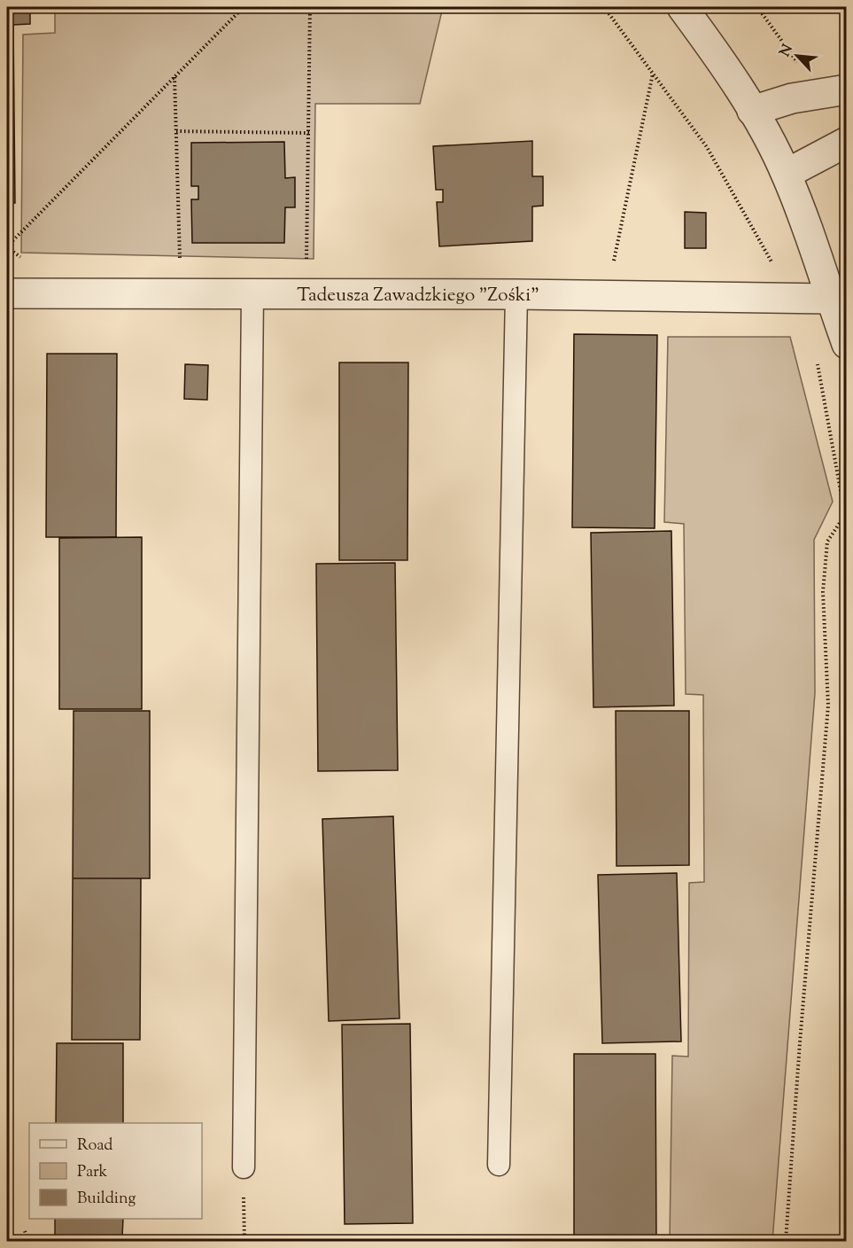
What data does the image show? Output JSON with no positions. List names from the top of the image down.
{
  "streets": {
    "street": ["Tadeusza Zawadzkiego \"Zośki\""]
  },
  "legend": ["Road", "Park", "Building"],
  "north": "top left"
}
